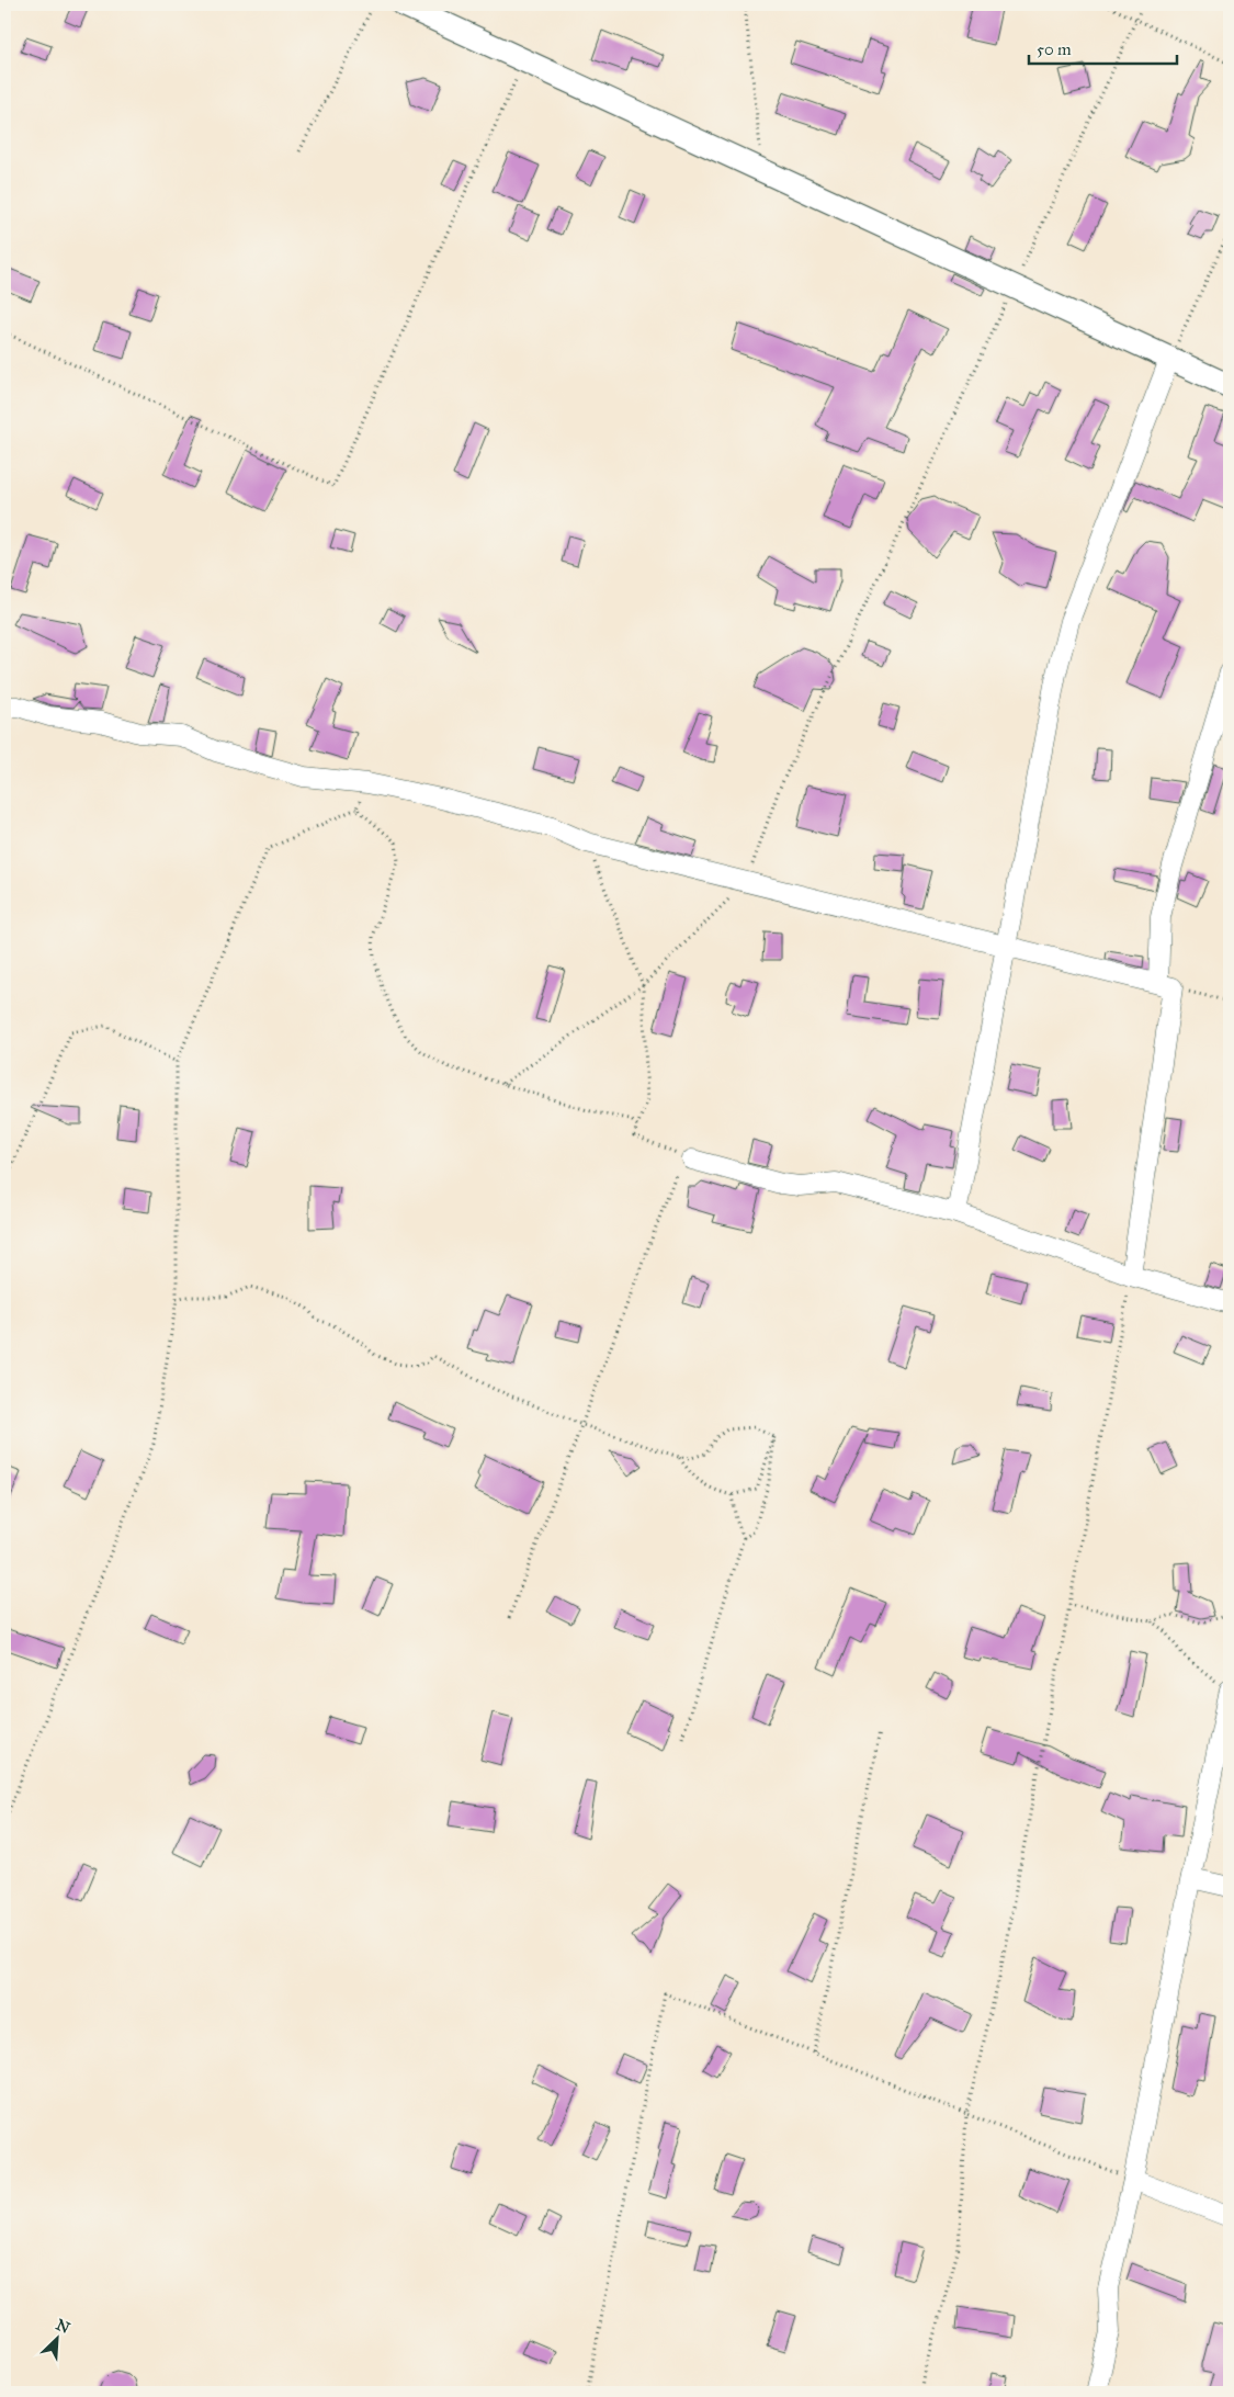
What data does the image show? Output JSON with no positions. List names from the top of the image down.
{
  "scale_bar": "50 m",
  "north": "top right"
}
